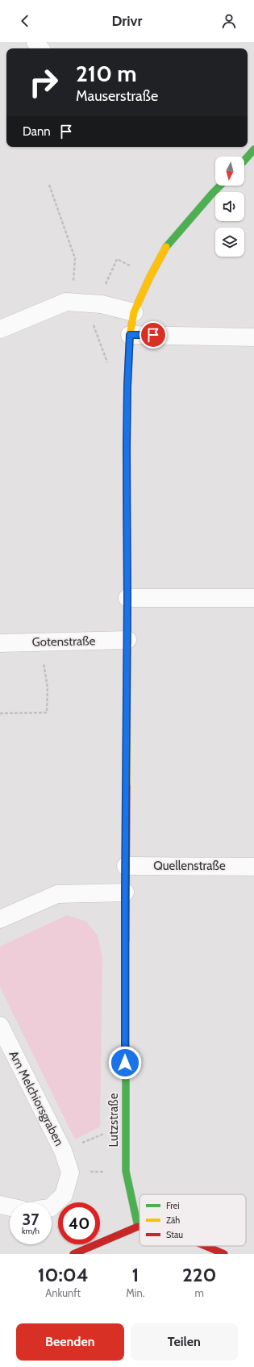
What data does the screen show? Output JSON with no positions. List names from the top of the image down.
{
  "streets": {
    "street": [
      "Gotenstraße",
      "Quellenstraße",
      "Am Melchiorsgraben",
      "Lutzstraße"
    ]
  },
  "crossings": [
    ["Gotenstraße", "Lutzstraße"],
    ["Quellenstraße", "Lutzstraße"]
  ],
  "legend": ["Frei", "Zäh", "Stau"],
  "north": "bottom",
  "page": {
    "header": "Drivr",
    "turn": ["210 m", "Mauserstraße"],
    "then": "Dann",
    "speed": "37 km/h",
    "limit": "40",
    "eta": [
      "10:04",
      "Ankunft",
      "1",
      "Min.",
      "220",
      "m"
    ],
    "buttons": ["Beenden", "Teilen"]
  }
}
